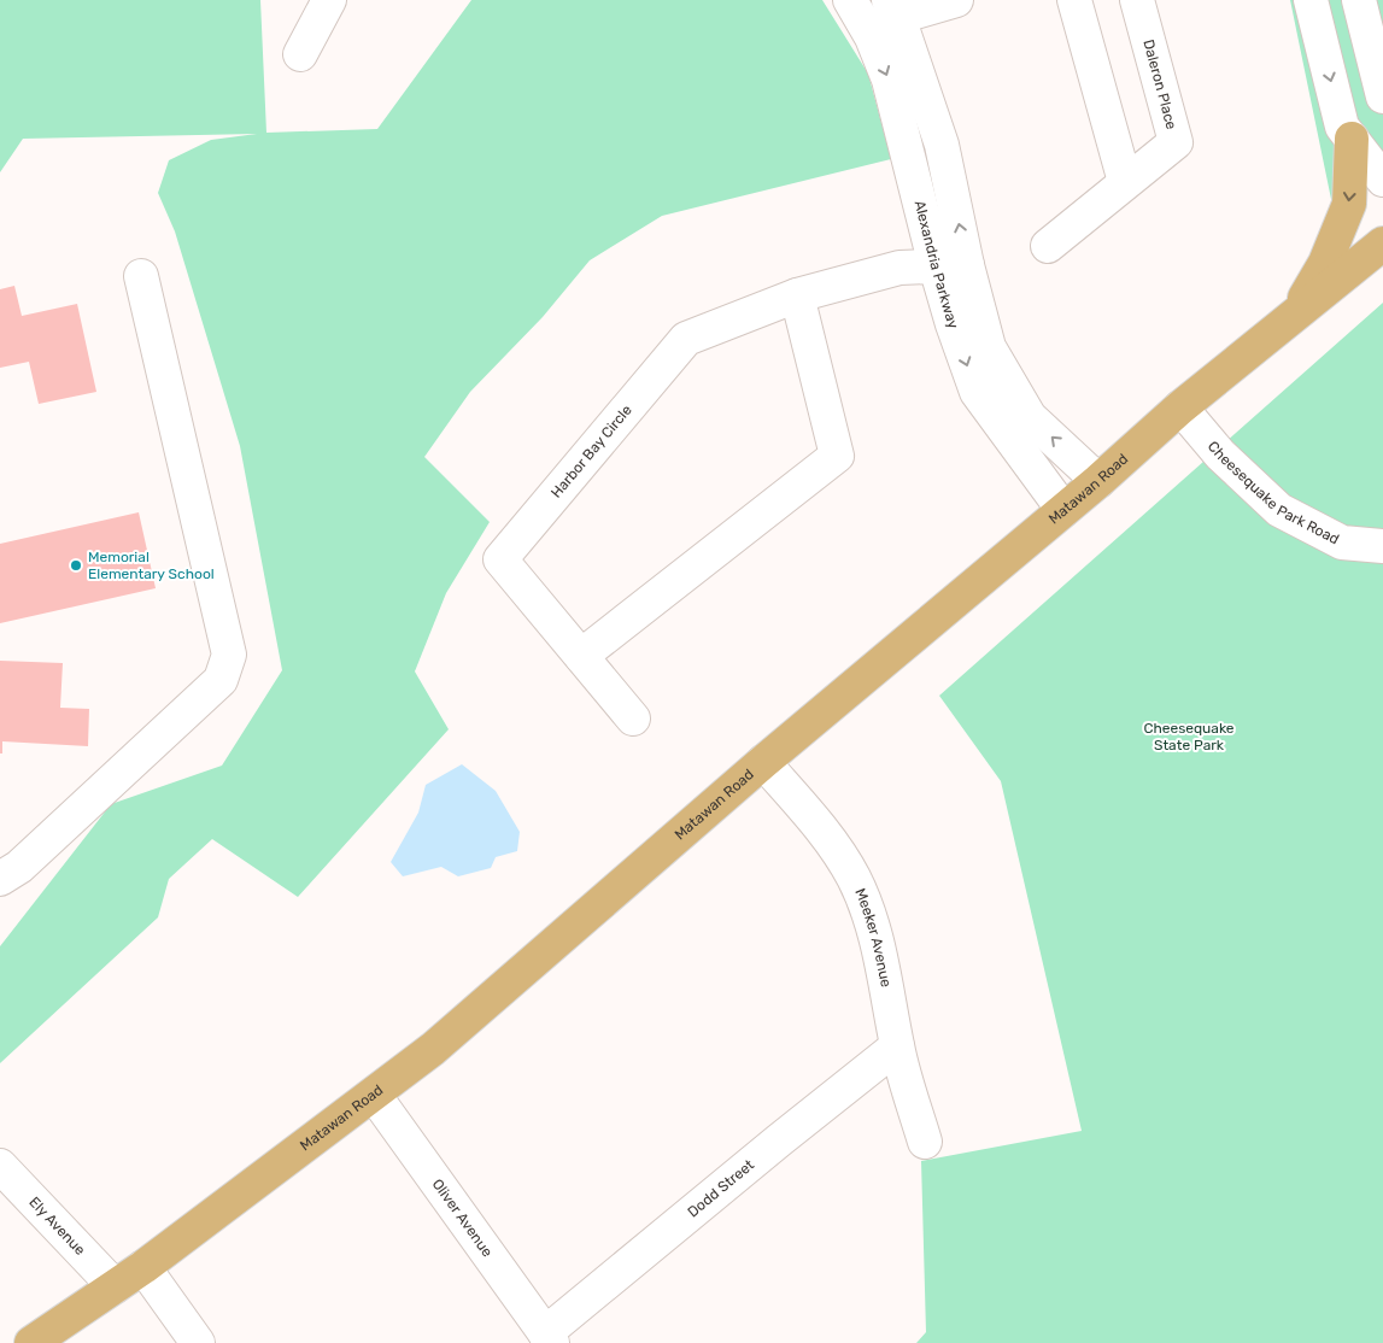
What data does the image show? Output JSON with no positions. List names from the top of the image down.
{
  "streets": {
    "main road": ["Matawan Road"],
    "street": [
      "Daleron Place",
      "Alexandria Parkway",
      "Harbor Bay Circle",
      "Cheesequake Park Road",
      "Meeker Avenue",
      "Dodd Street",
      "Oliver Avenue",
      "Ely Avenue"
    ]
  },
  "crossings": [
    ["Alexandria Parkway", "Harbor Bay Circle"],
    ["Alexandria Parkway", "Matawan Road"],
    ["Matawan Road", "Cheesequake Park Road"],
    ["Matawan Road", "Meeker Avenue"],
    ["Matawan Road", "Oliver Avenue"],
    ["Matawan Road", "Ely Avenue"],
    ["Meeker Avenue", "Dodd Street"],
    ["Dodd Street", "Oliver Avenue"]
  ],
  "parks": ["Cheesequake State Park"],
  "places": ["Memorial Elementary School"]
}
